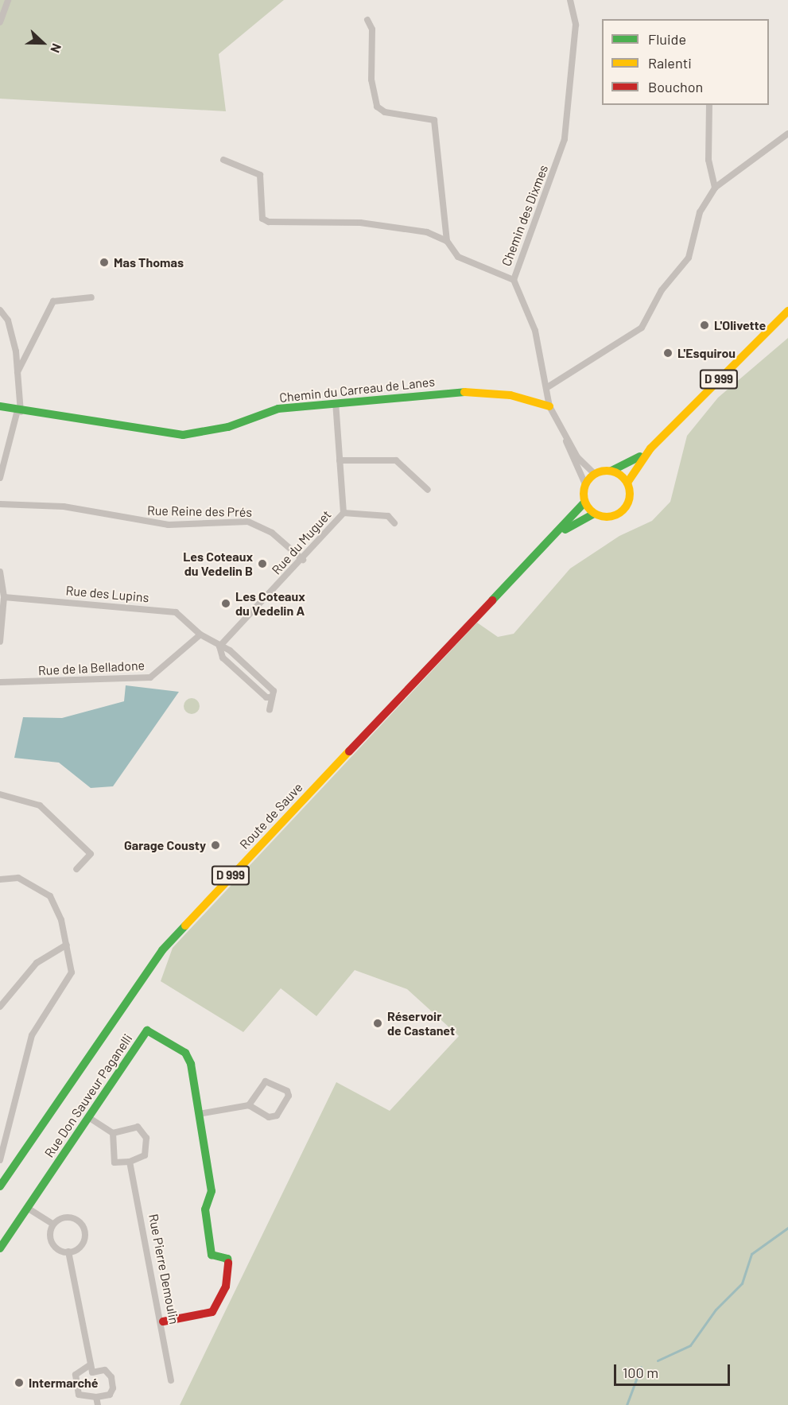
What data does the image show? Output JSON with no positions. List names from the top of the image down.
{
  "streets": {
    "main road": [
      "D 999",
      "Chemin du Carreau de Lanes",
      "Route de Sauve",
      "Rue Don Sauveur Paganelli"
    ],
    "street": [
      "Chemin des Dixmes",
      "Rue Reine des Prés",
      "Rue du Muguet",
      "Rue des Lupins",
      "Rue de la Belladone",
      "Rue Pierre Demoulin"
    ]
  },
  "crossings": [
    ["Chemin des Dixmes", "D 999"],
    ["Chemin des Dixmes", "Chemin du Carreau de Lanes"],
    ["Chemin des Dixmes", "Route de Sauve"],
    ["D 999", "Route de Sauve"],
    ["Chemin du Carreau de Lanes", "Rue du Muguet"],
    ["Rue Reine des Prés", "Rue du Muguet"],
    ["Rue des Lupins", "Rue de la Belladone"],
    ["Rue Don Sauveur Paganelli", "Rue Pierre Demoulin"]
  ],
  "places": [
    "Mas Thomas",
    "L'Olivette",
    "L'Esquirou",
    "Les Coteaux du Vedelin B",
    "Les Coteaux du Vedelin A",
    "Garage Cousty",
    "Réservoir de Castanet",
    "Intermarché"
  ],
  "legend": ["Fluide", "Ralenti", "Bouchon"],
  "scale_bar": "100 m",
  "north": "right"
}
